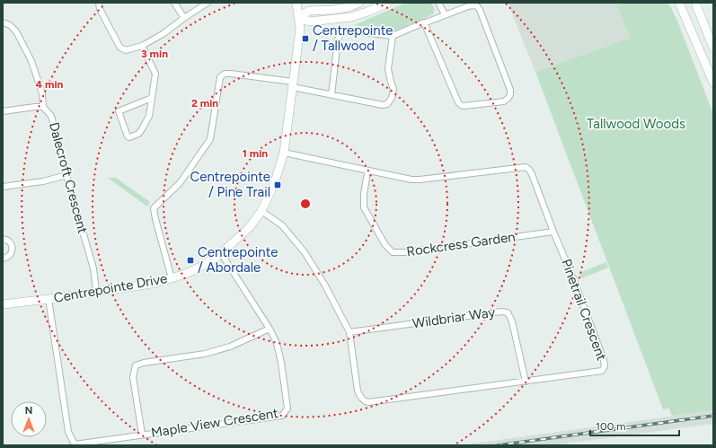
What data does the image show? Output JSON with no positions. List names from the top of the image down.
{
  "streets": {
    "street": [
      "Dalecroft Crescent",
      "Rockcress Garden",
      "Centrepointe Drive",
      "Pinetrail Crescent",
      "Wildbriar Way",
      "Maple View Crescent"
    ]
  },
  "crossings": [
    ["Dalecroft Crescent", "Centrepointe Drive"],
    ["Rockcress Garden", "Pinetrail Crescent"],
    ["Centrepointe Drive", "Pinetrail Crescent"],
    ["Centrepointe Drive", "Maple View Crescent"],
    ["Pinetrail Crescent", "Wildbriar Way"]
  ],
  "parks": ["Tallwood Woods"],
  "places": {
    "transit": ["Centrepointe / Tallwood", "Centrepointe / Pine Trail", "Centrepointe / Abordale"]
  },
  "scale_bar": "100 m",
  "north": "top",
  "rings": [
    "3 min",
    "4 min",
    "2 min",
    "1 min"
  ]
}
